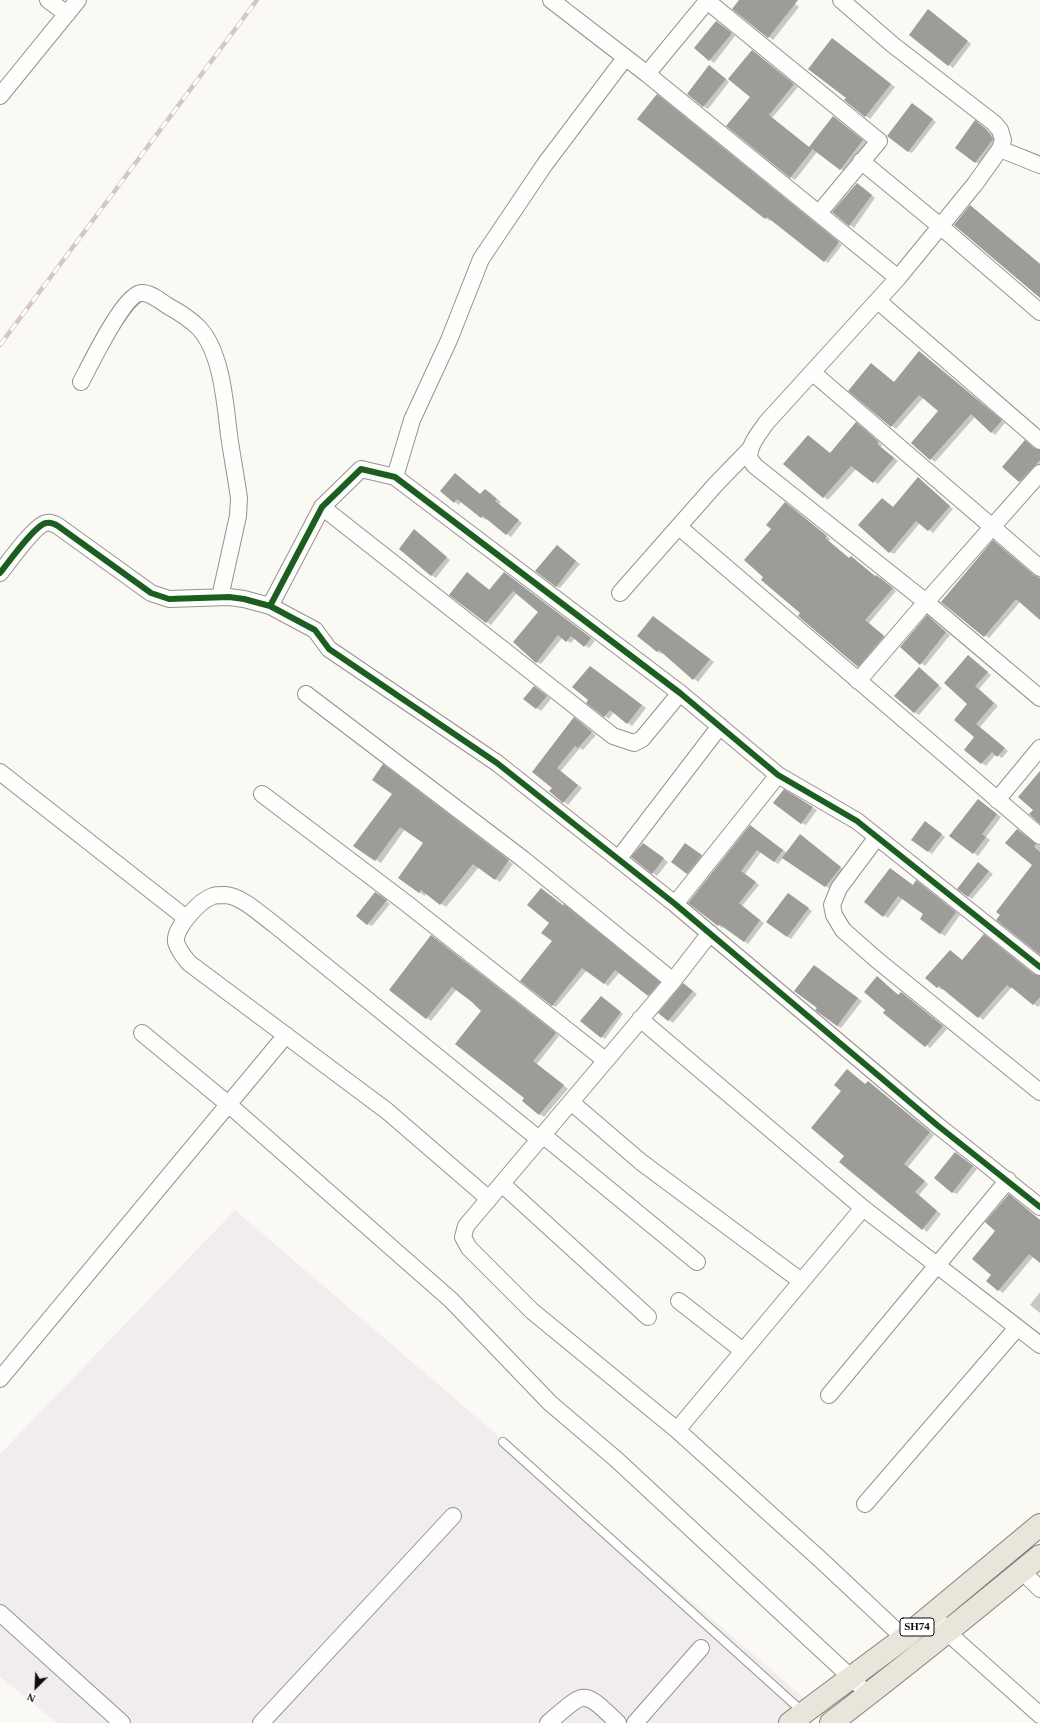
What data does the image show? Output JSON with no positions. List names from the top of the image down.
{
  "streets": {
    "main road": ["SH74"]
  },
  "north": "bottom left"
}
